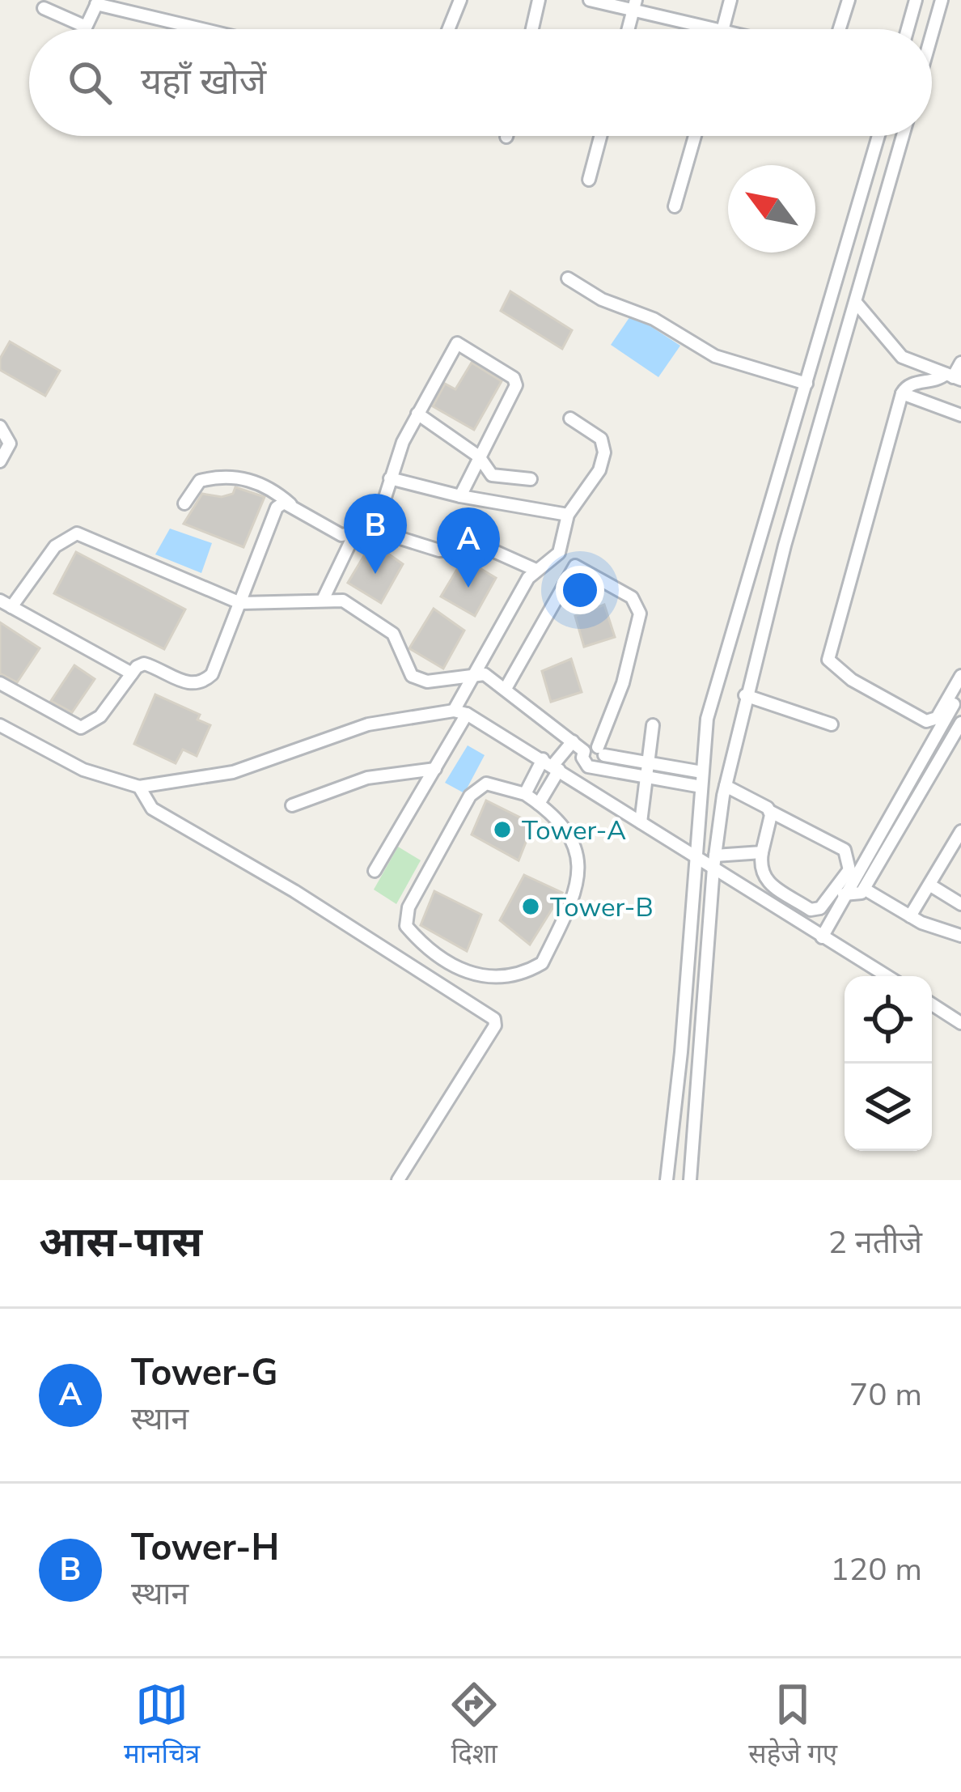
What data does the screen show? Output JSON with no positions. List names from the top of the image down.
{
  "places": ["Tower-A", "Tower-B"],
  "north": "top left",
  "page": {
    "search": "यहाँ खोजें",
    "pins": ["B", "A"],
    "heading": ["आस-पास", "2 नतीजे"],
    "list": [
      {
        "mark": "A",
        "name": "Tower-G",
        "note": "स्थान",
        "value": "70 m"
      },
      {
        "mark": "B",
        "name": "Tower-H",
        "note": "स्थान",
        "value": "120 m"
      }
    ],
    "nav": ["मानचित्र", "दिशा", "सहेजे गए"]
  }
}
